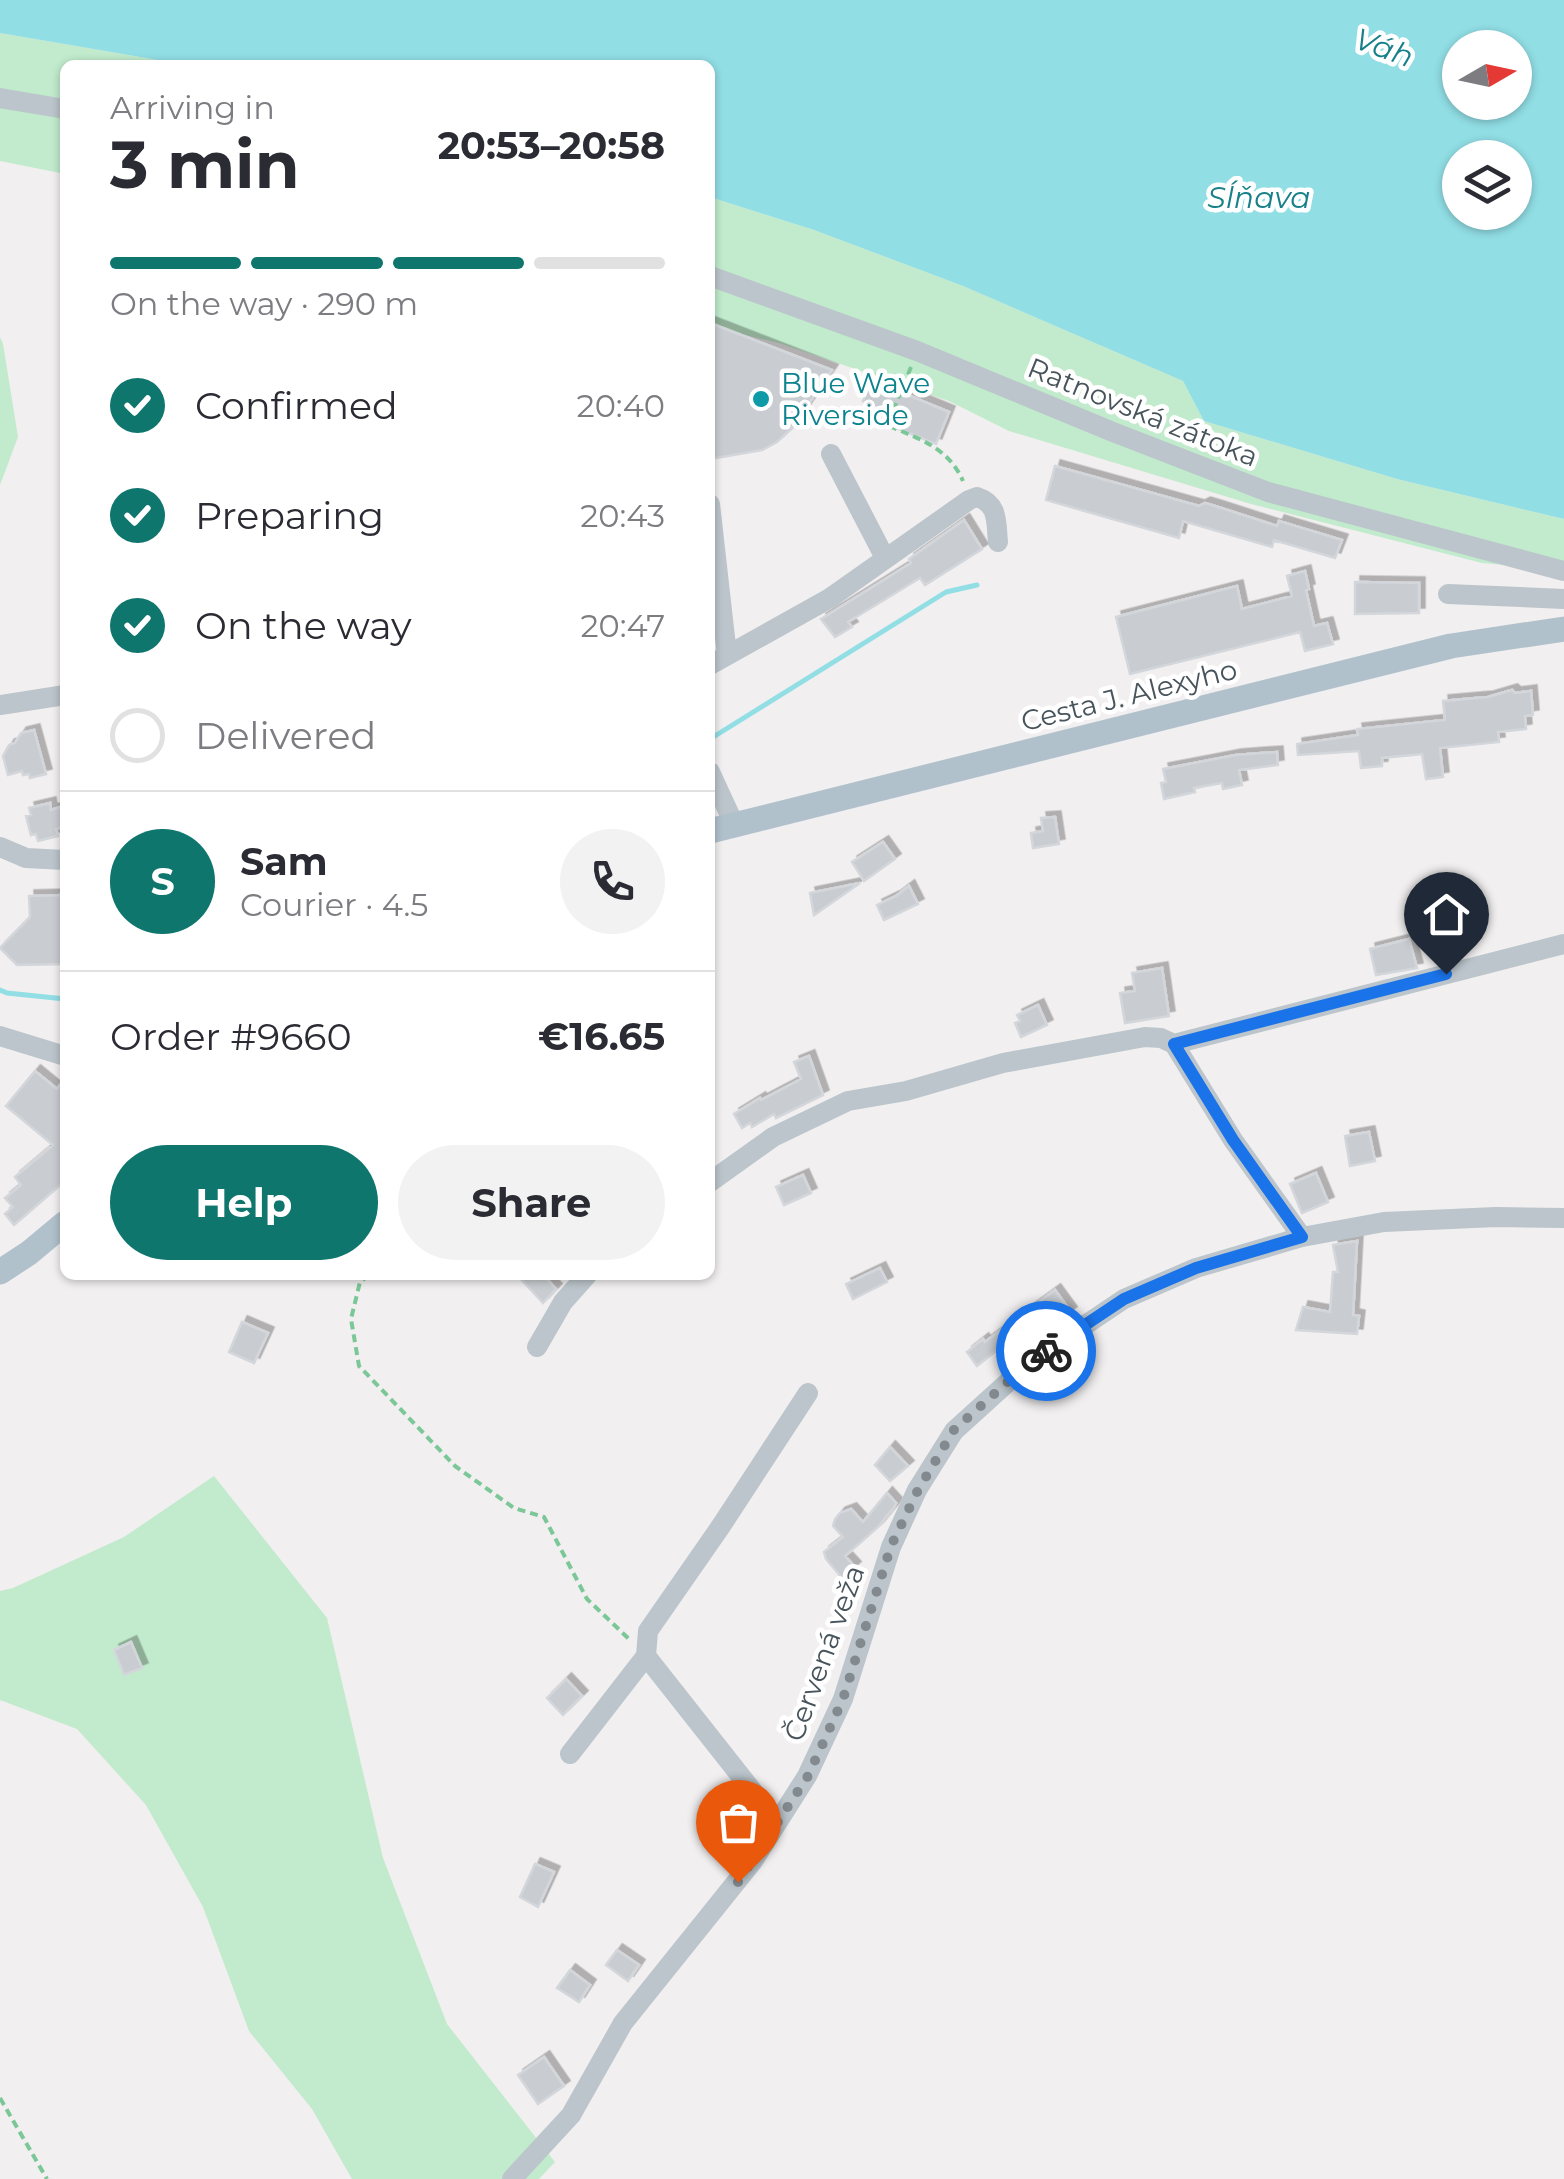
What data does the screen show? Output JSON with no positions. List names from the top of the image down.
{
  "streets": {
    "main road": ["Cesta J. Alexyho"],
    "lane": ["Ratnovská zátoka", "Červená veža"]
  },
  "water": ["Váh", "Sĺňava"],
  "places": ["Blue Wave Riverside"],
  "north": "right",
  "page": {
    "heading": ["3 min", "Arriving in", "20:53–20:58"],
    "panel": [
      "Sam",
      "Courier · 4.5",
      "Order #9660",
      "€16.65"
    ],
    "bar": "On the way · 290 m",
    "list": [
      ["Confirmed", "20:40"],
      ["Preparing", "20:43"],
      ["On the way", "20:47"],
      "Delivered"
    ],
    "round": "S",
    "buttons": ["Help", "Share"]
  }
}
